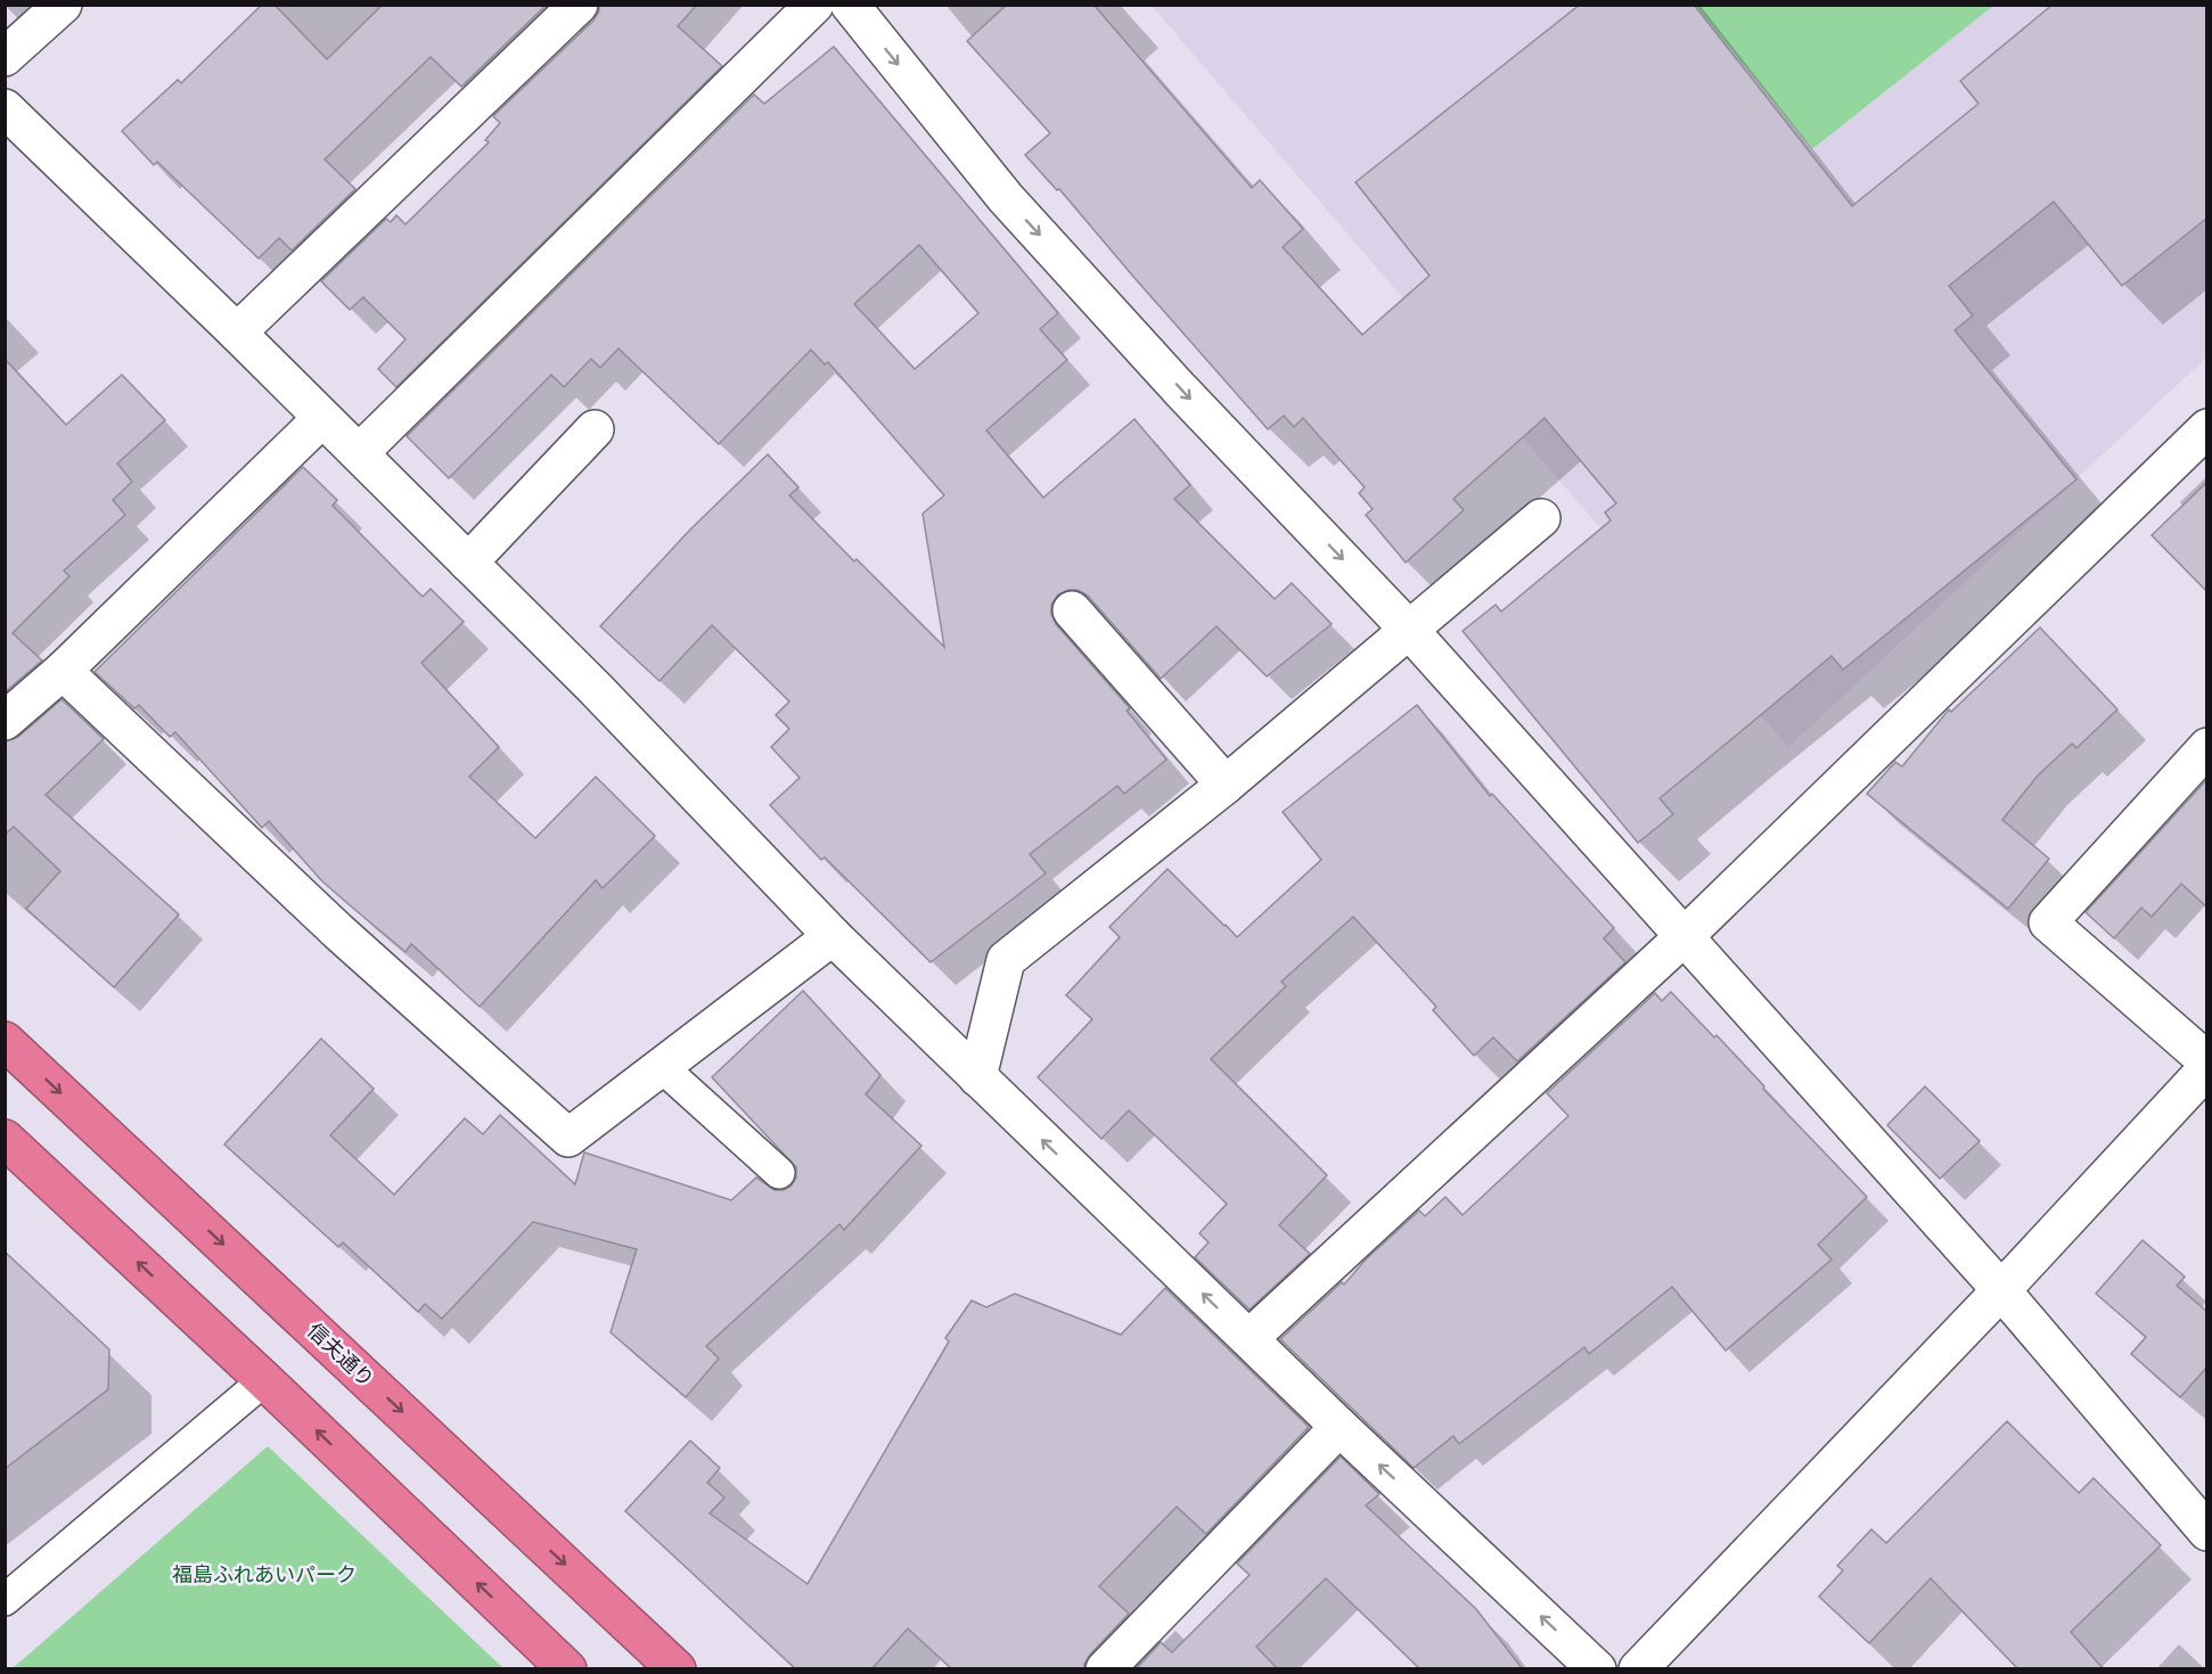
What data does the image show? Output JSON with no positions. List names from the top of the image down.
{
  "streets": {
    "highway": ["信夫通り"]
  },
  "parks": ["福島ふれあいパーク"]
}
